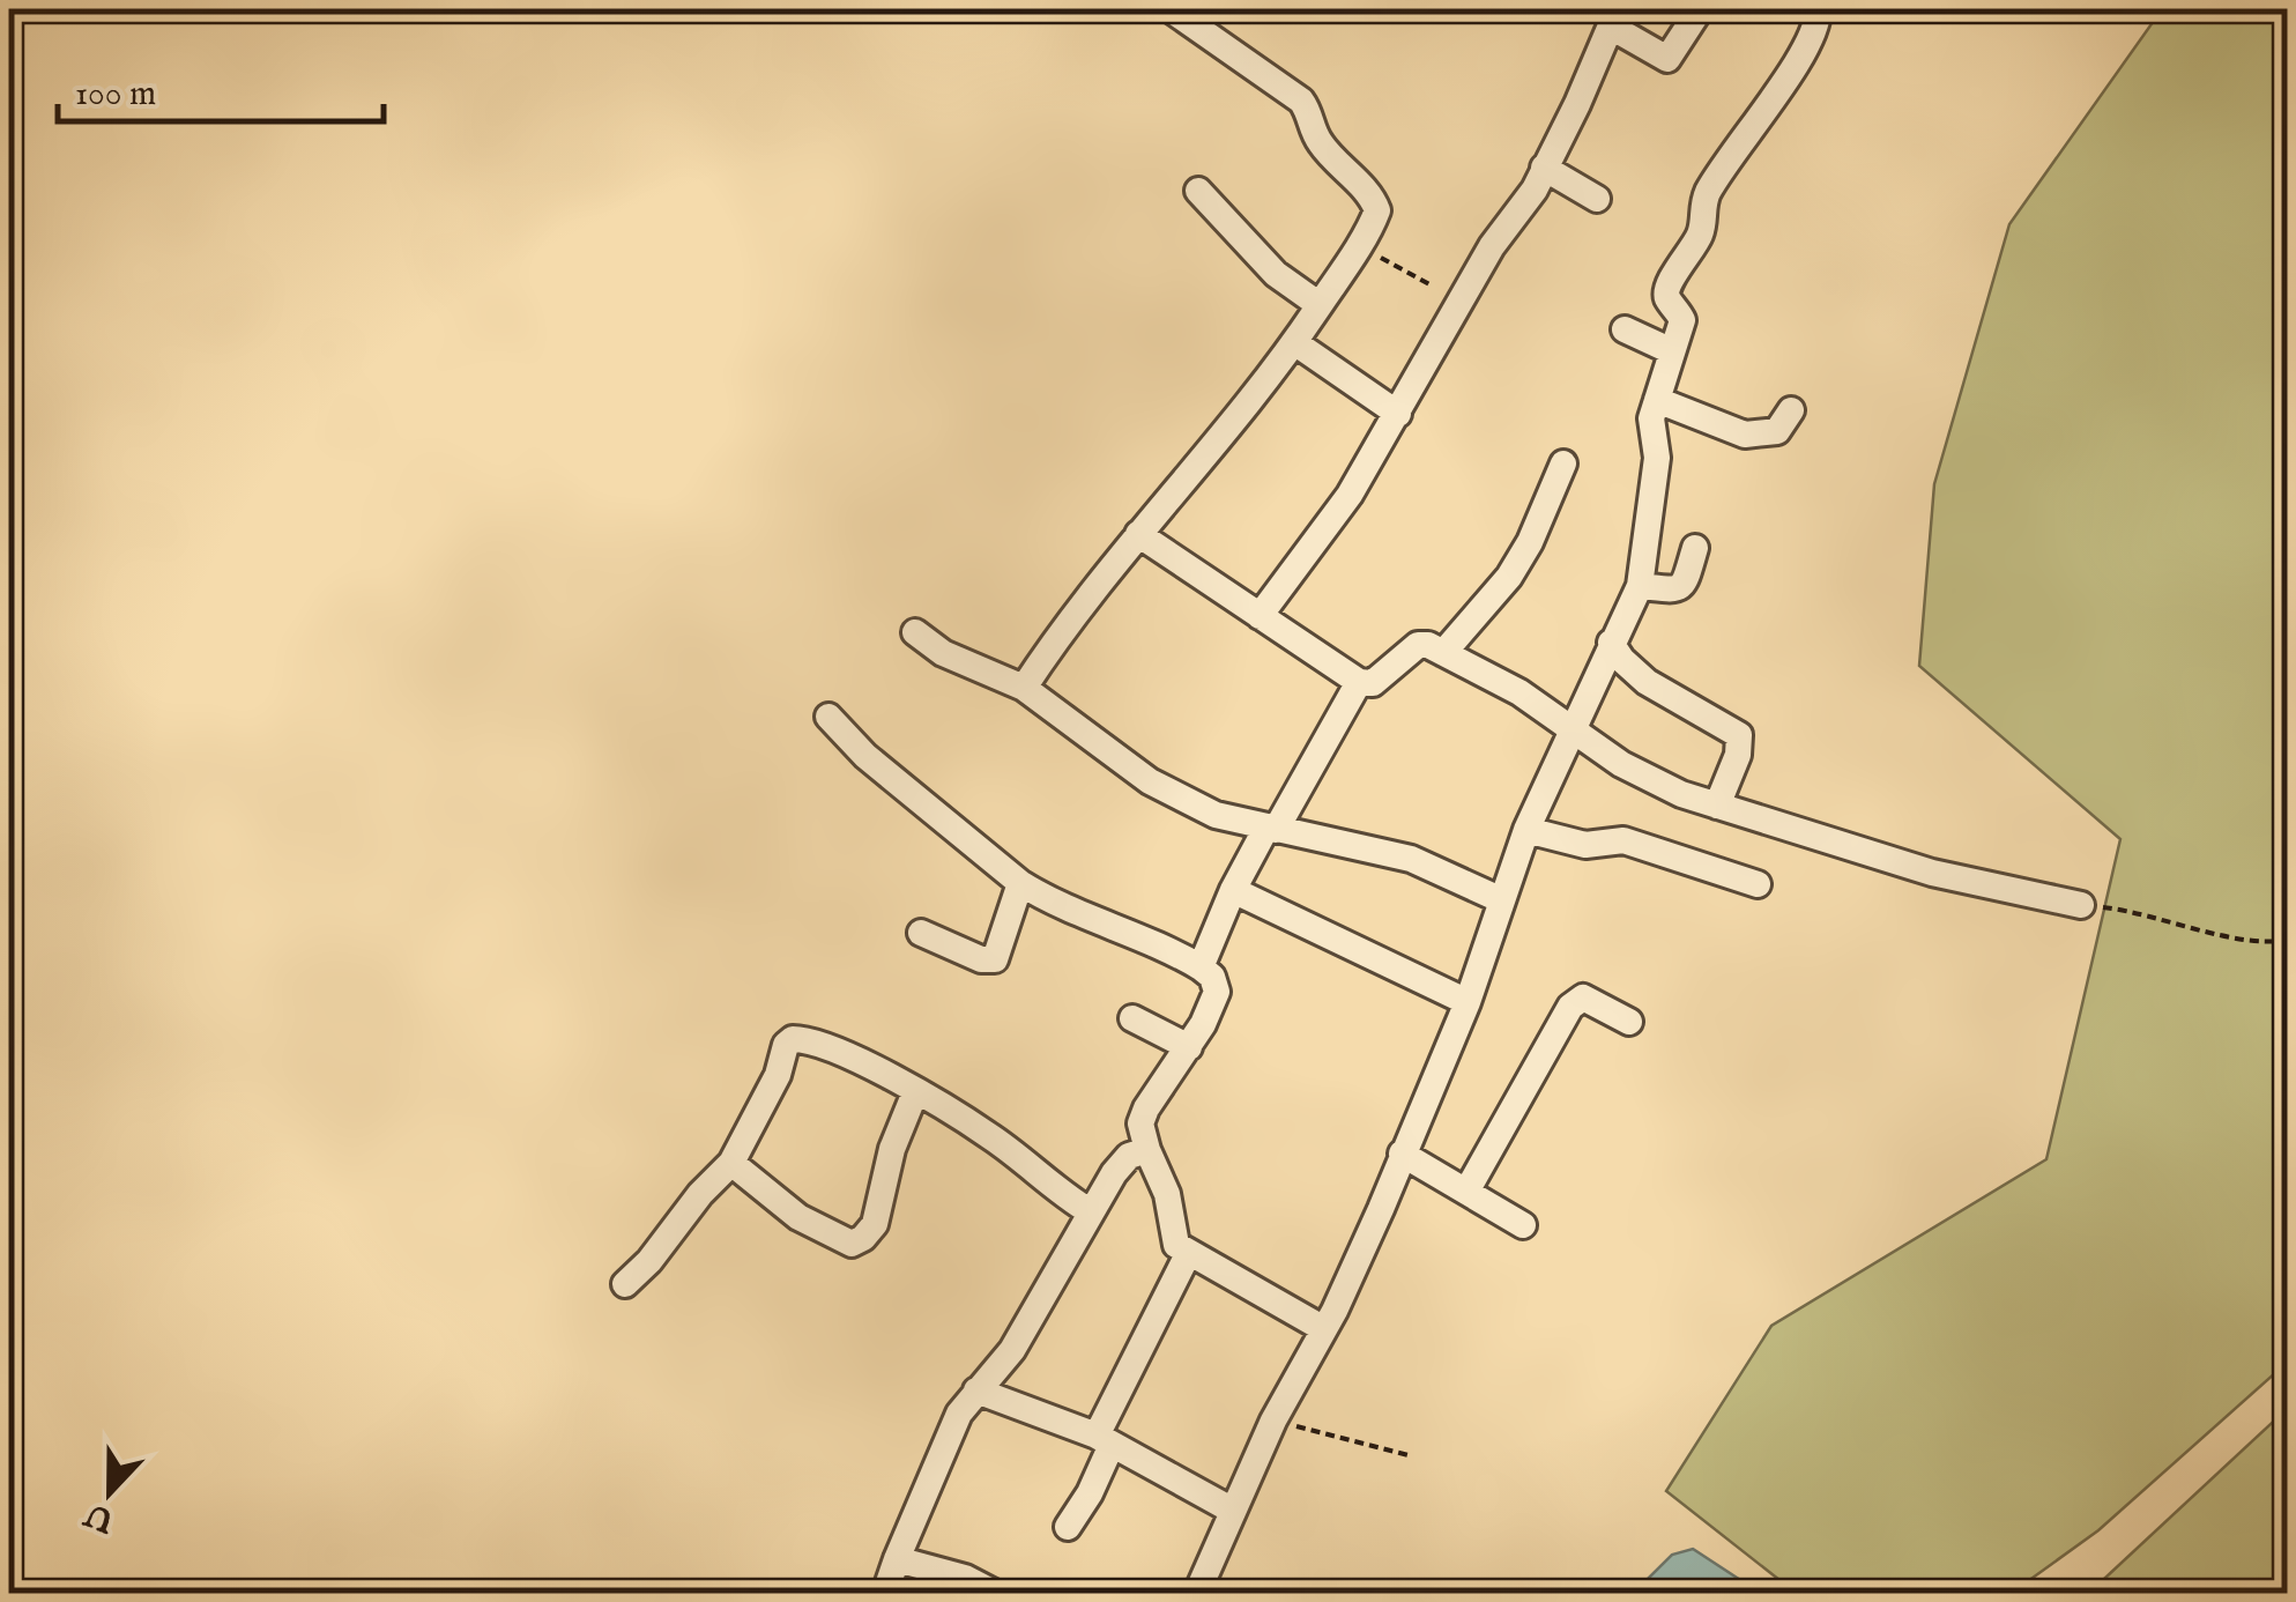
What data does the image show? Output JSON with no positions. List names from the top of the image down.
{
  "scale_bar": "100 m",
  "north": "bottom"
}
